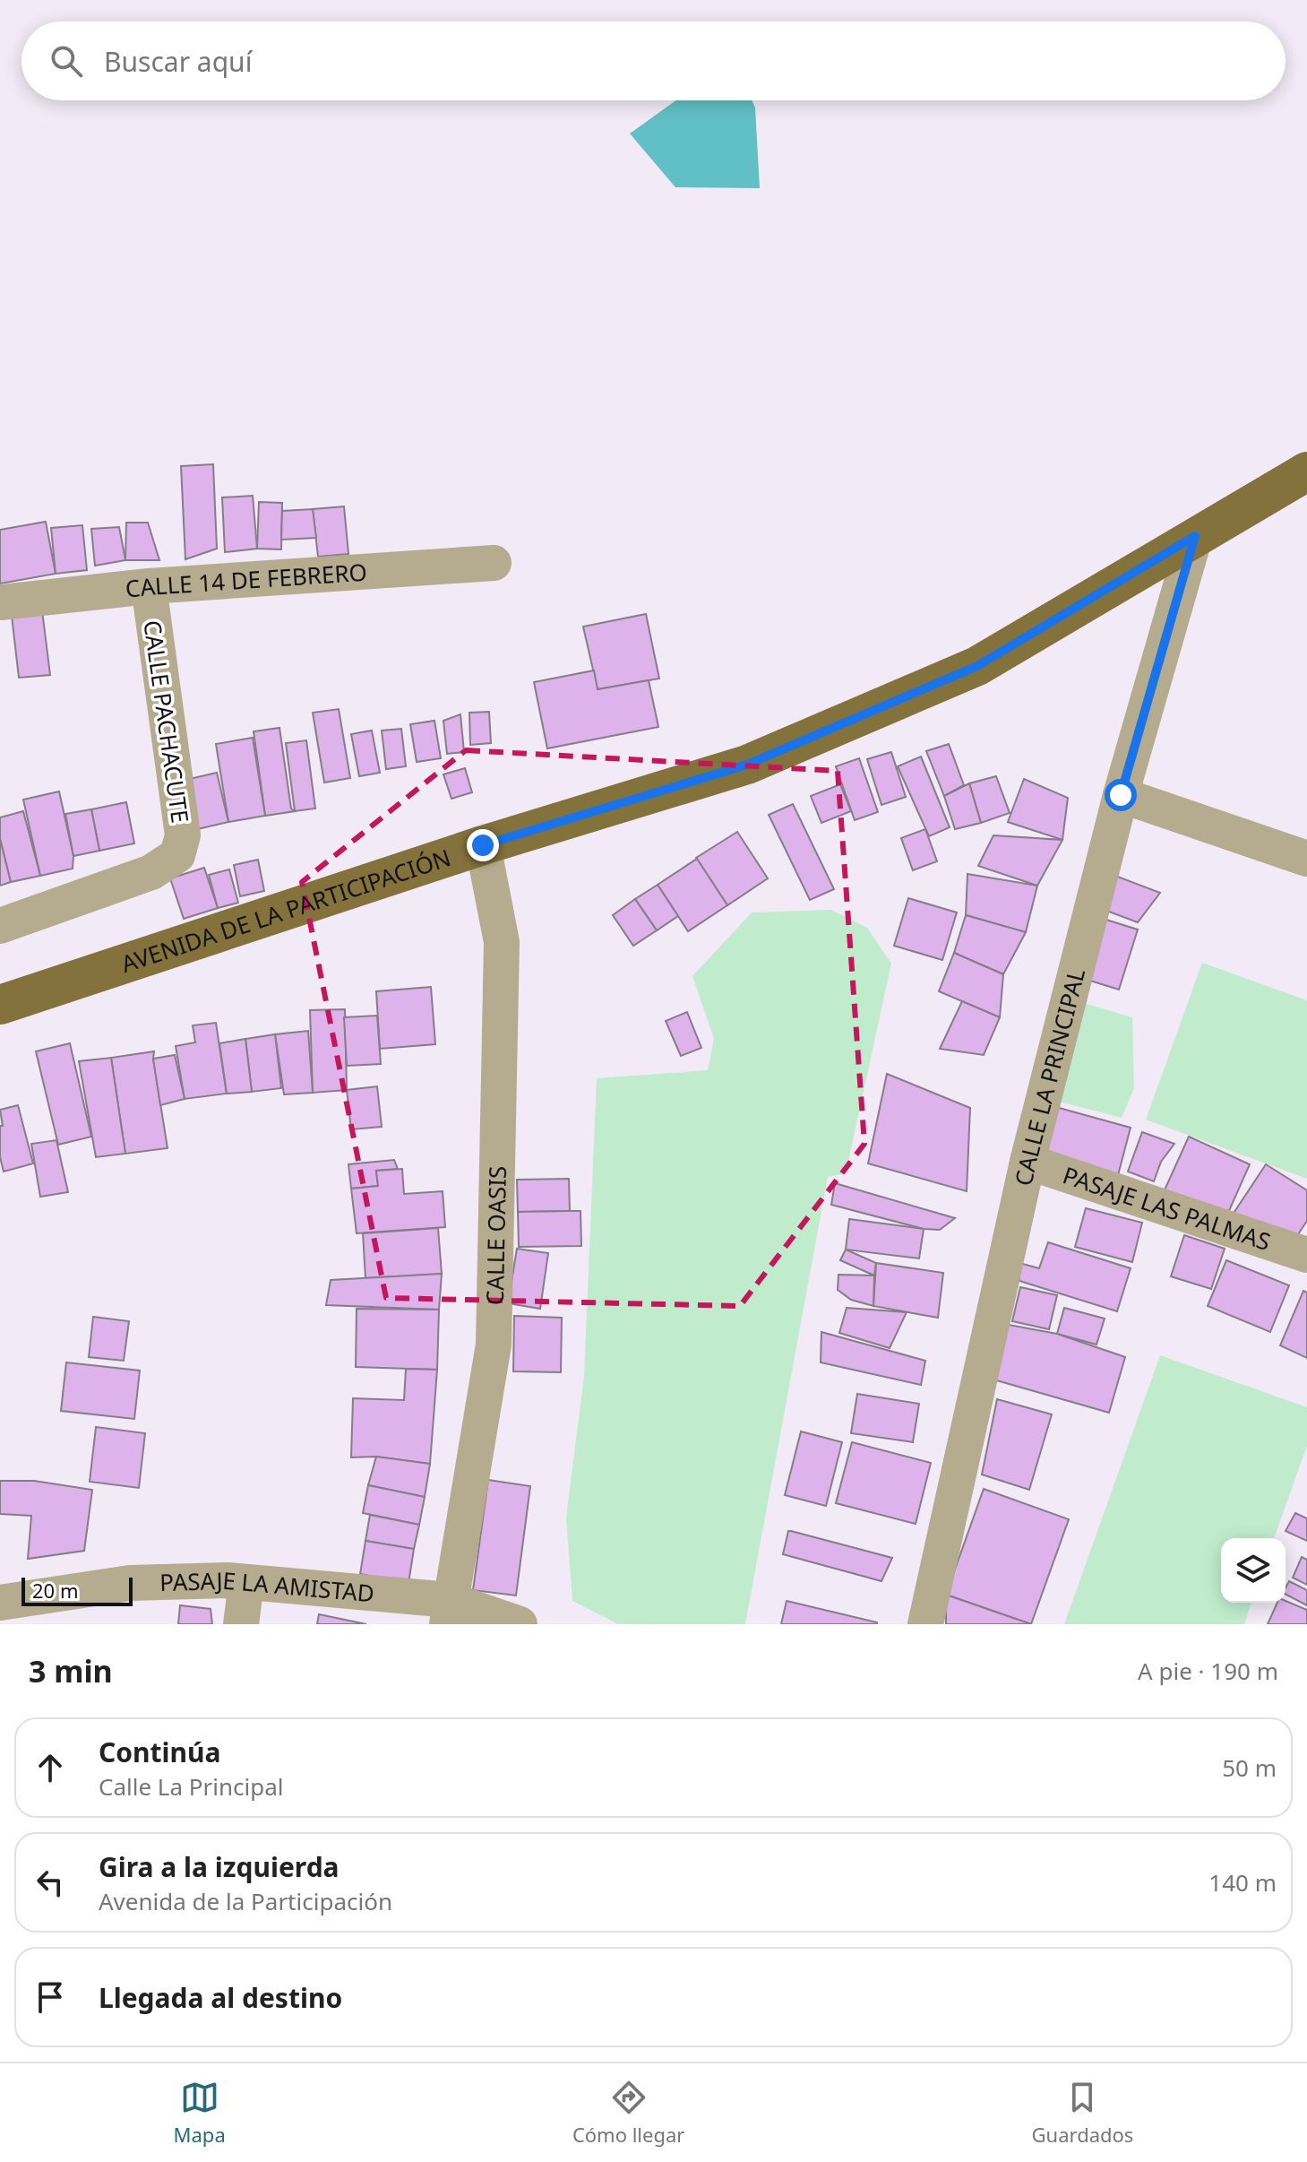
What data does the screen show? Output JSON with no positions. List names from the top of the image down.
{
  "streets": {
    "main road": ["AVENIDA DE LA PARTICIPACIÓN"],
    "street": [
      "CALLE 14 DE FEBRERO",
      "CALLE PACHACUTE",
      "CALLE LA PRINCIPAL",
      "PASAJE LAS PALMAS",
      "CALLE OASIS",
      "PASAJE LA AMISTAD"
    ]
  },
  "crossings": [
    ["CALLE 14 DE FEBRERO", "CALLE PACHACUTE"],
    ["AVENIDA DE LA PARTICIPACIÓN", "CALLE LA PRINCIPAL"],
    ["AVENIDA DE LA PARTICIPACIÓN", "CALLE OASIS"],
    ["CALLE LA PRINCIPAL", "PASAJE LAS PALMAS"],
    ["CALLE OASIS", "PASAJE LA AMISTAD"]
  ],
  "scale_bar": "20 m",
  "page": {
    "search": "Buscar aquí",
    "scale": "20 m",
    "heading": ["3 min", "A pie · 190 m"],
    "list": [
      ["Continúa", "Calle La Principal", "50 m"],
      ["Gira a la izquierda", "Avenida de la Participación", "140 m"],
      "Llegada al destino"
    ],
    "nav": ["Mapa", "Cómo llegar", "Guardados"]
  }
}
